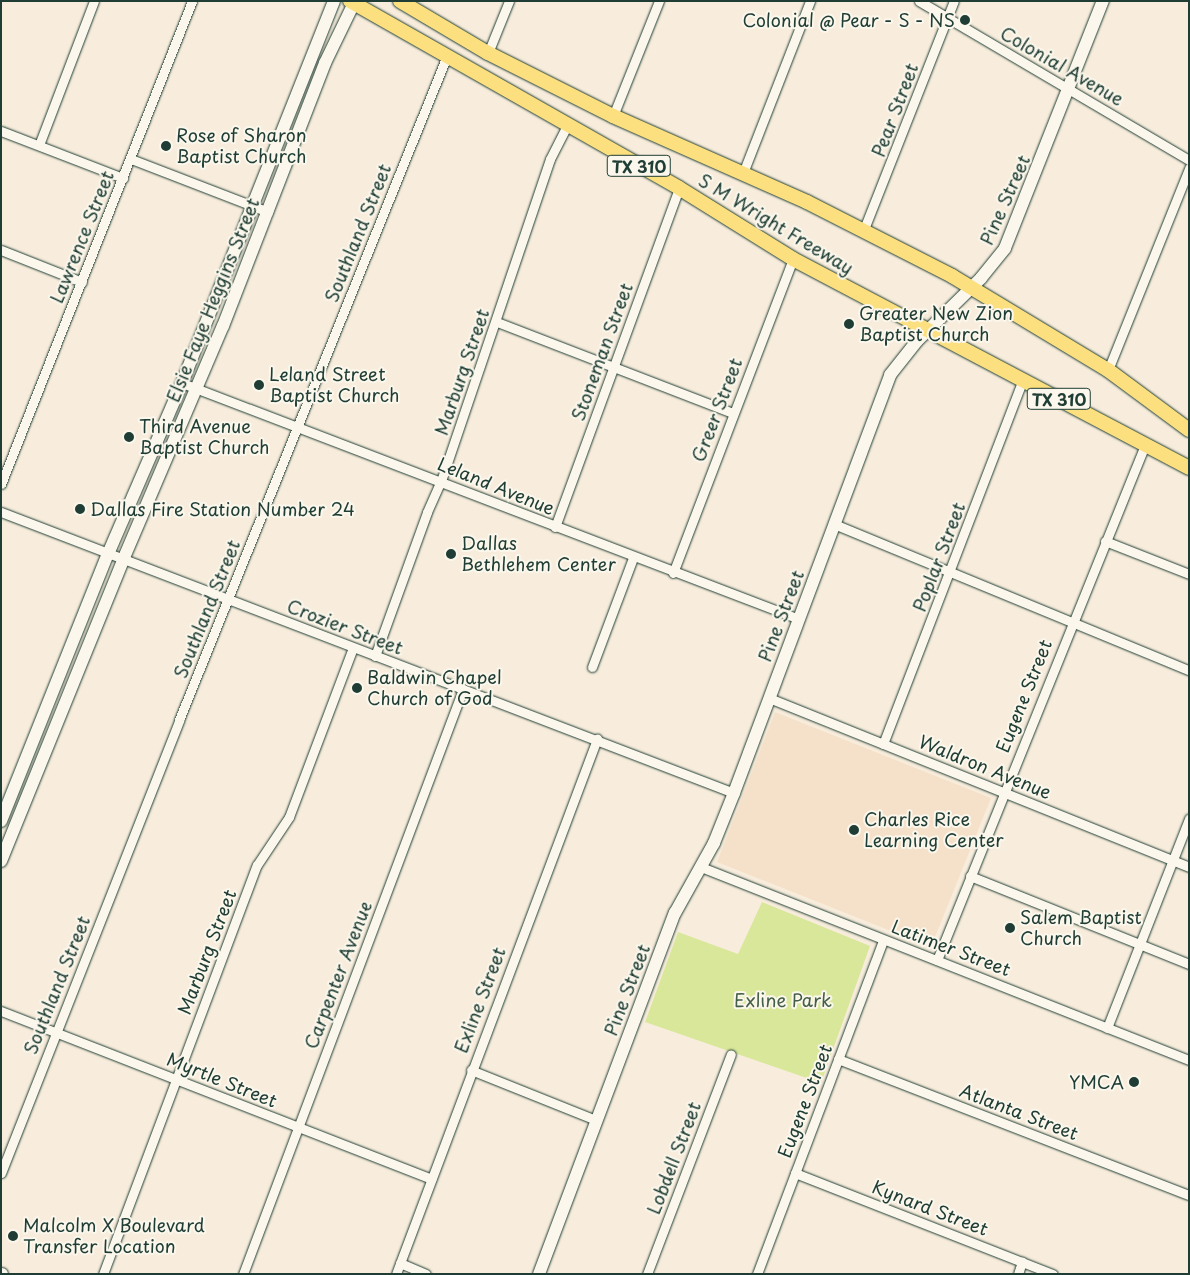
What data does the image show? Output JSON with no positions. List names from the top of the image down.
{
  "streets": {
    "main road": [
      "TX 310",
      "Pine Street",
      "S M Wright Freeway",
      "Elsie Faye Heggins Street"
    ],
    "street": [
      "Colonial Avenue",
      "Pear Street",
      "Southland Street",
      "Lawrence Street",
      "Stoneman Street",
      "Marburg Street",
      "Greer Street",
      "Leland Avenue",
      "Poplar Street",
      "Crozier Street",
      "Eugene Street",
      "Waldron Avenue",
      "Latimer Street",
      "Carpenter Avenue",
      "Exline Street",
      "Myrtle Street",
      "Atlanta Street",
      "Lobdell Street",
      "Kynard Street"
    ]
  },
  "crossings": [
    ["Colonial Avenue", "Pear Street"],
    ["Colonial Avenue", "Pine Street"],
    ["Pear Street", "S M Wright Freeway"],
    ["Pine Street", "S M Wright Freeway"],
    ["Pine Street", "Leland Avenue"],
    ["Pine Street", "Crozier Street"],
    ["Pine Street", "Waldron Avenue"],
    ["Pine Street", "Latimer Street"],
    ["S M Wright Freeway", "Southland Street"],
    ["S M Wright Freeway", "Elsie Faye Heggins Street"],
    ["S M Wright Freeway", "Stoneman Street"],
    ["S M Wright Freeway", "Marburg Street"],
    ["S M Wright Freeway", "Greer Street"],
    ["S M Wright Freeway", "Poplar Street"],
    ["S M Wright Freeway", "Eugene Street"],
    ["Southland Street", "Leland Avenue"],
    ["Southland Street", "Crozier Street"],
    ["Southland Street", "Myrtle Street"],
    ["Elsie Faye Heggins Street", "Leland Avenue"],
    ["Elsie Faye Heggins Street", "Crozier Street"],
    ["Stoneman Street", "Leland Avenue"],
    ["Marburg Street", "Leland Avenue"],
    ["Marburg Street", "Crozier Street"],
    ["Marburg Street", "Myrtle Street"],
    ["Greer Street", "Leland Avenue"],
    ["Poplar Street", "Waldron Avenue"],
    ["Crozier Street", "Carpenter Avenue"],
    ["Crozier Street", "Exline Street"],
    ["Eugene Street", "Waldron Avenue"],
    ["Eugene Street", "Latimer Street"],
    ["Eugene Street", "Atlanta Street"],
    ["Eugene Street", "Kynard Street"],
    ["Carpenter Avenue", "Myrtle Street"],
    ["Exline Street", "Myrtle Street"]
  ],
  "parks": ["Exline Park"],
  "places": [
    "Colonial @ Pear - S - NS",
    "Rose of Sharon Baptist Church",
    "Greater New Zion Baptist Church",
    "Leland Street Baptist Church",
    "Third Avenue Baptist Church",
    "Dallas Fire Station Number 24",
    "Dallas Bethlehem Center",
    "Baldwin Chapel Church of God",
    "Charles Rice Learning Center",
    "Salem Baptist Church",
    "YMCA",
    "Malcolm X Boulevard Transfer Location"
  ]
}
